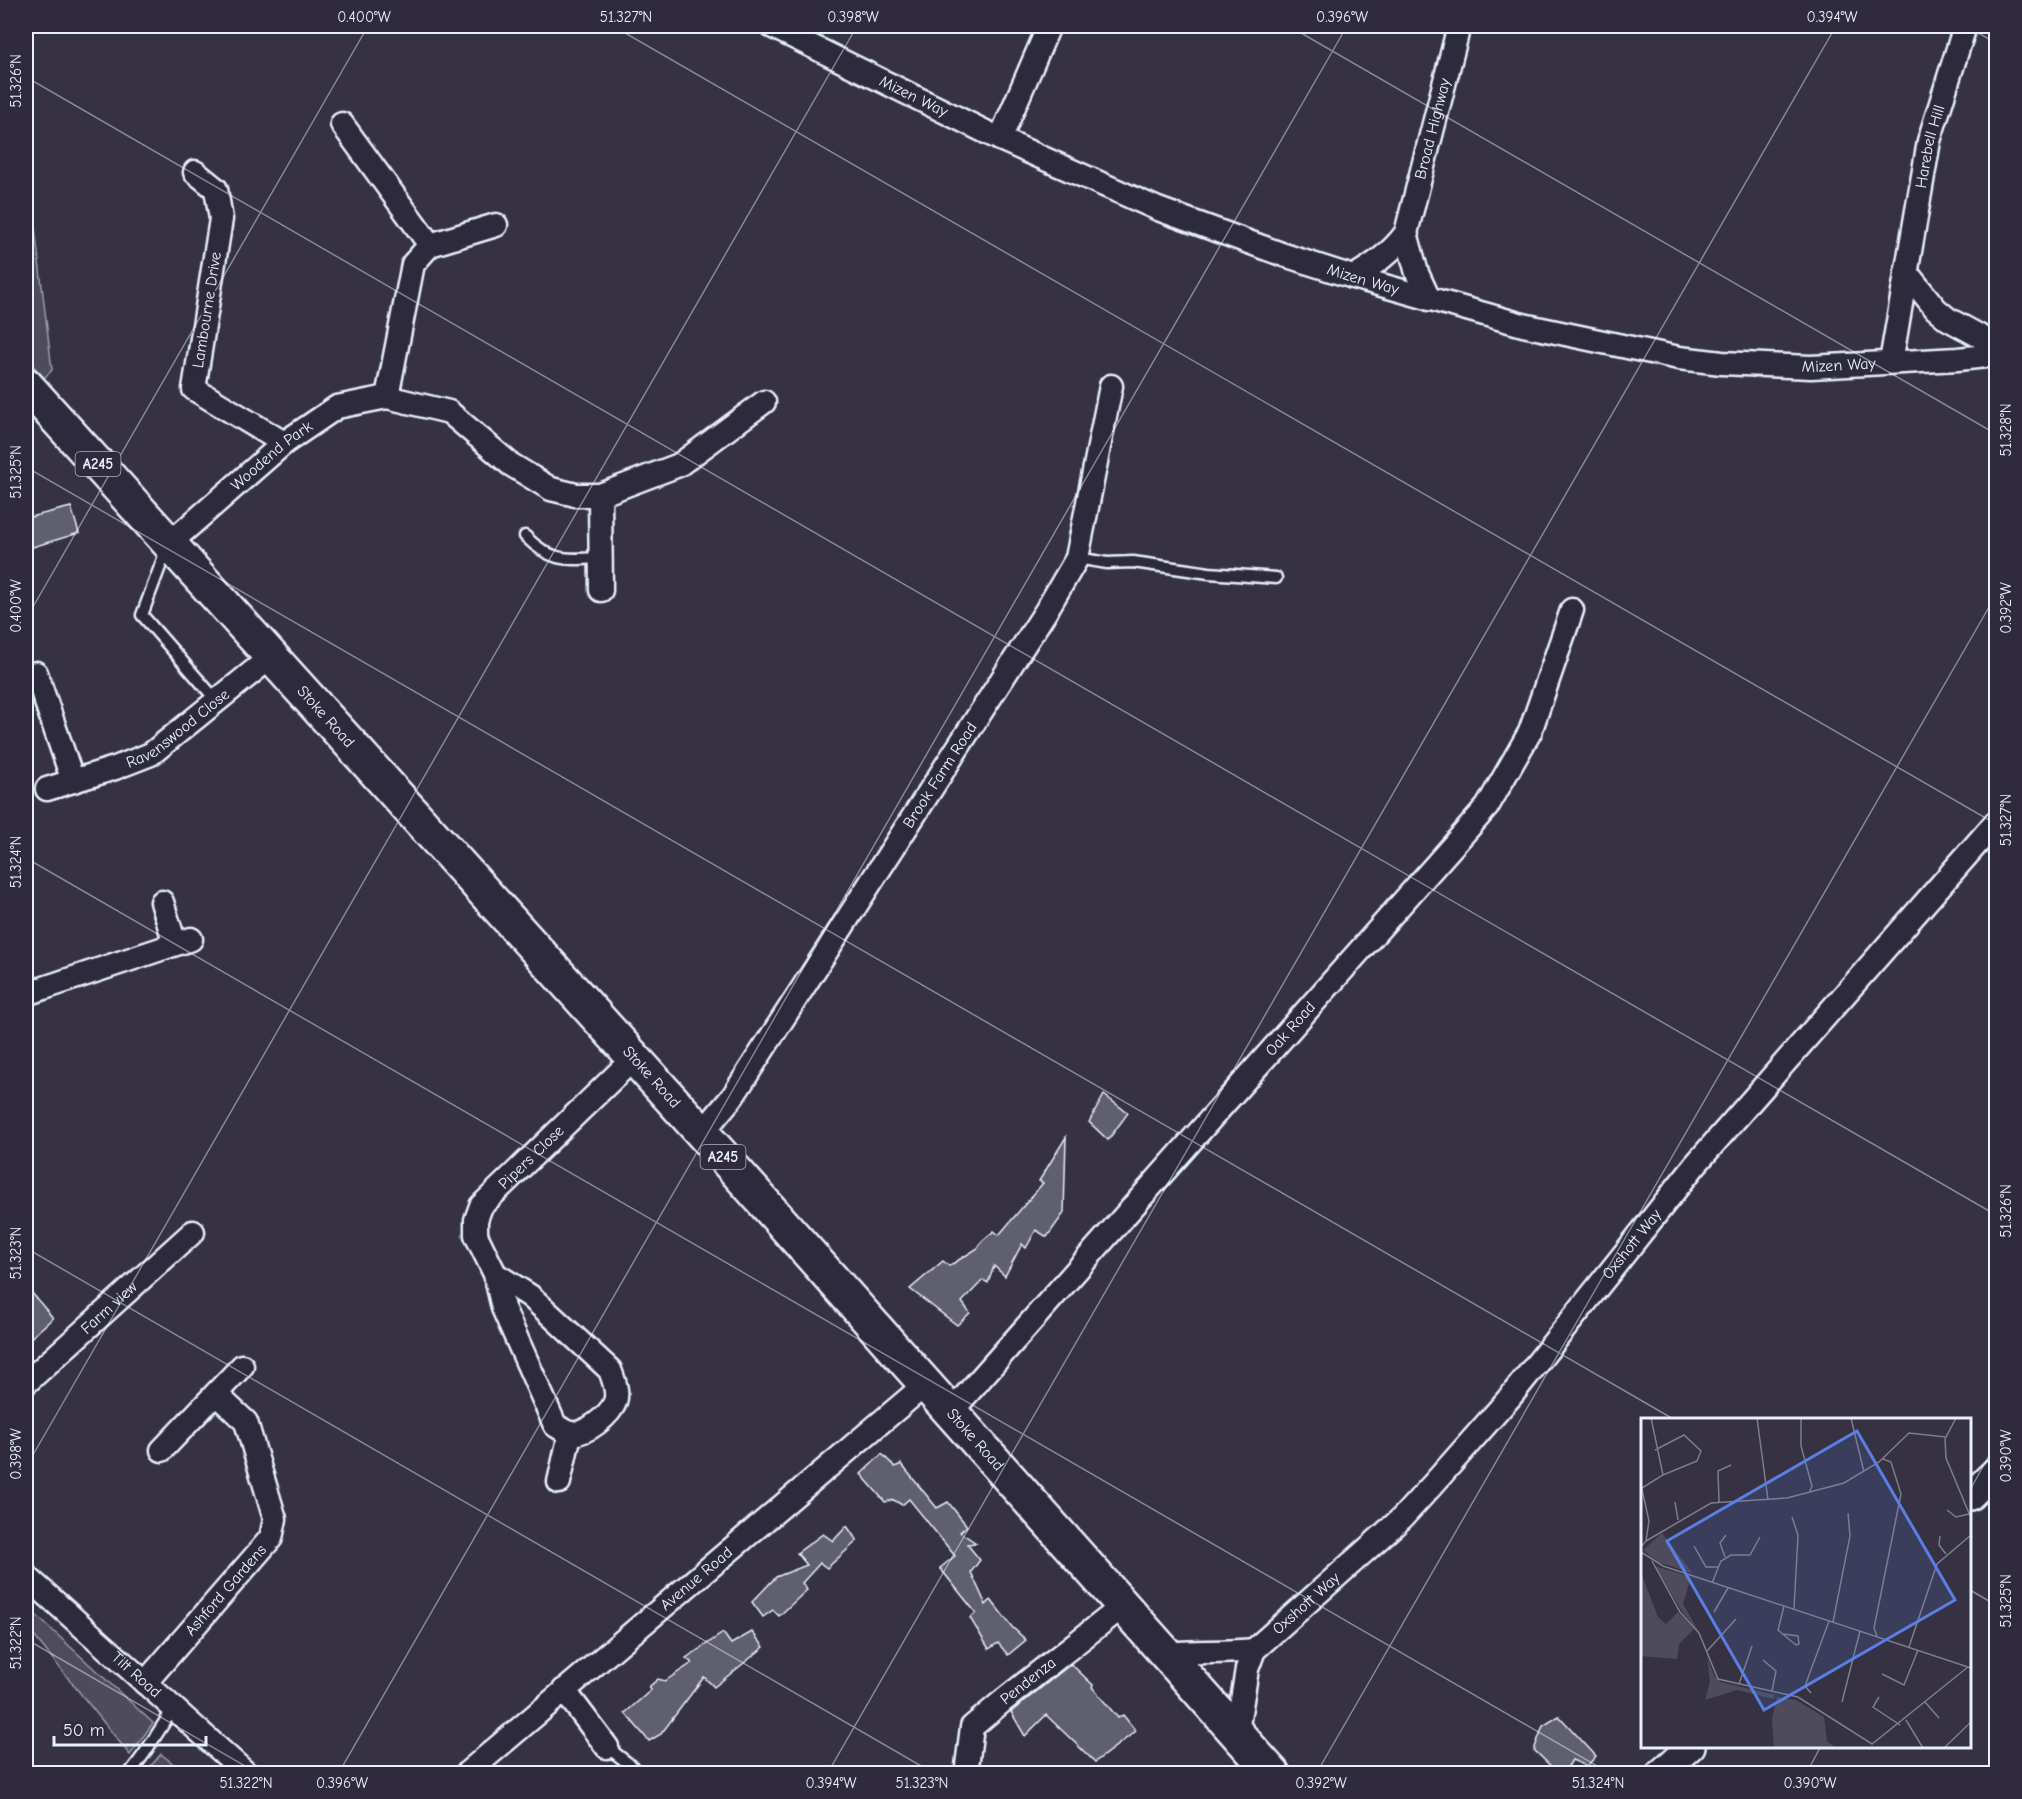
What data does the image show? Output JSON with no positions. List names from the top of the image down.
{
  "streets": {
    "main road": ["A245", "Stoke Road"],
    "street": [
      "Mizen Way",
      "Broad Highway",
      "Harebell Hill",
      "Lambourne Drive",
      "Woodend Park",
      "Ravenswood Close",
      "Brook Farm Road",
      "Oak Road",
      "Pipers Close",
      "Oxshott Way",
      "Farm view",
      "Avenue Road",
      "Ashford Gardens",
      "Tilt Road",
      "Pendenza"
    ]
  },
  "crossings": [
    ["Mizen Way", "Broad Highway"],
    ["Mizen Way", "Harebell Hill"],
    ["Lambourne Drive", "Woodend Park"],
    ["Woodend Park", "Stoke Road"],
    ["Stoke Road", "Ravenswood Close"],
    ["Stoke Road", "Brook Farm Road"],
    ["Stoke Road", "Oak Road"],
    ["Stoke Road", "Pipers Close"],
    ["Stoke Road", "Avenue Road"],
    ["Stoke Road", "Pendenza"],
    ["Ashford Gardens", "Tilt Road"]
  ],
  "scale_bar": "50 m",
  "coordinates": [
    "0.400°W",
    "51.327°N",
    "0.398°W",
    "0.396°W",
    "0.394°W",
    "51.326°N",
    "51.328°N",
    "51.325°N",
    "0.392°W",
    "51.324°N",
    "51.323°N",
    "0.390°W",
    "51.322°N"
  ]
}
